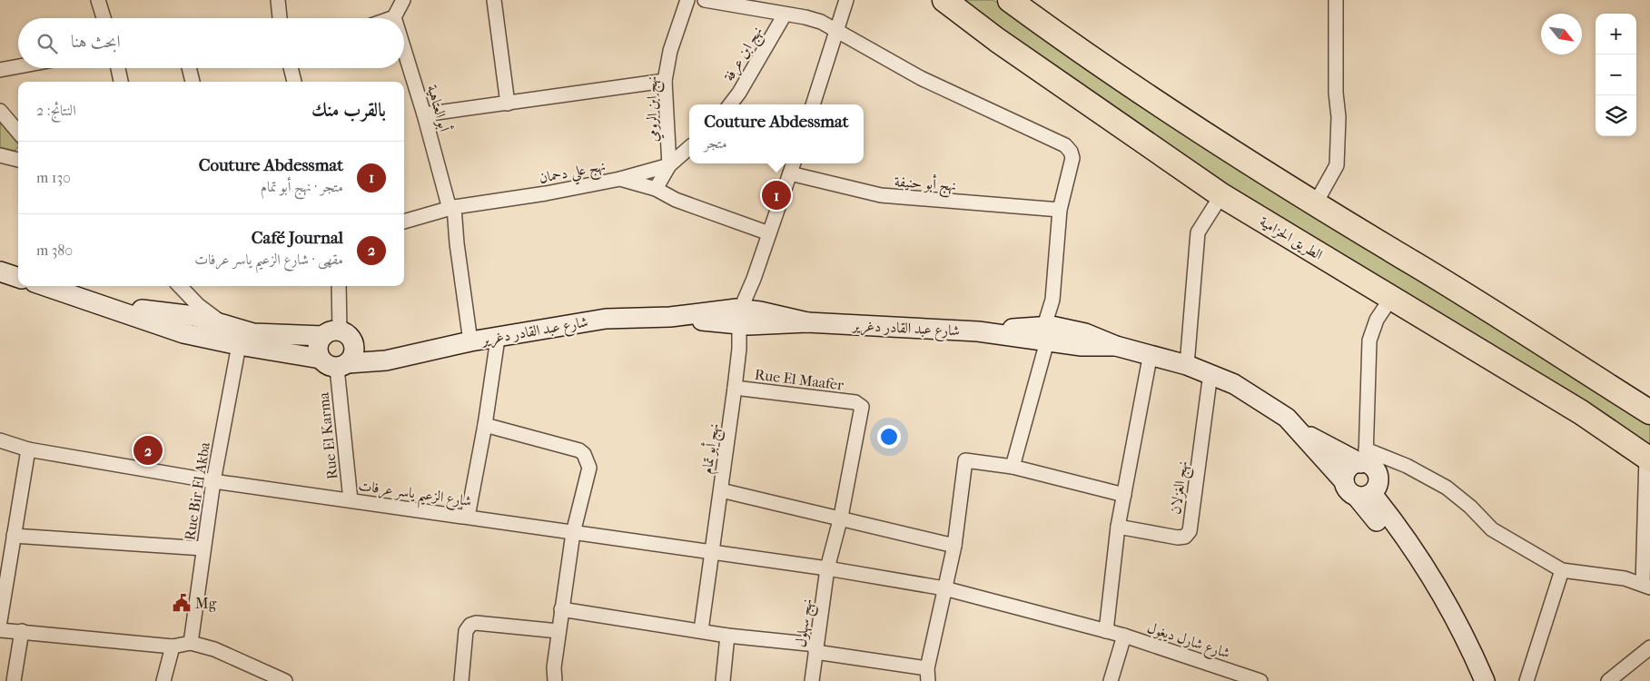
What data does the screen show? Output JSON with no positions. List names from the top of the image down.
{
  "streets": {
    "highway": ["الطريق الحزامية"],
    "main road": ["شارع عبد القادر دغرير"],
    "street": [
      "نهج ابن عرفة",
      "أبو العتاهية",
      "نهج ابن الرومي",
      "نهج علي دحمان",
      "نهج أبو حنيفة",
      "Rue El Maafer",
      "Rue El Karma",
      "نهج أبو تمام",
      "نهج الغزلان",
      "Rue Bir El Akba",
      "شارع الزعيم ياسر عرفات",
      "نهج سهلول",
      "شارع شارل ديغول"
    ]
  },
  "crossings": [
    ["أبو العتاهية", "نهج علي دحمان"],
    ["أبو العتاهية", "شارع عبد القادر دغرير"],
    ["نهج علي دحمان", "نهج أبو تمام"],
    ["نهج أبو حنيفة", "نهج أبو تمام"],
    ["شارع عبد القادر دغرير", "Rue El Karma"],
    ["شارع عبد القادر دغرير", "نهج أبو تمام"],
    ["شارع عبد القادر دغرير", "نهج الغزلان"],
    ["شارع عبد القادر دغرير", "Rue Bir El Akba"],
    ["Rue El Maafer", "نهج أبو تمام"],
    ["Rue El Maafer", "نهج سهلول"],
    ["Rue El Karma", "شارع الزعيم ياسر عرفات"],
    ["نهج أبو تمام", "شارع الزعيم ياسر عرفات"],
    ["Rue Bir El Akba", "شارع الزعيم ياسر عرفات"],
    ["شارع الزعيم ياسر عرفات", "نهج سهلول"],
    ["شارع الزعيم ياسر عرفات", "شارع شارل ديغول"]
  ],
  "places": {
    "public building": ["Mg"]
  },
  "north": "bottom right",
  "page": {
    "map_buttons": ["+", "−"],
    "search": "ابحث هنا",
    "heading": ["بالقرب منك", "النتائج: 2"],
    "popup": ["Couture Abdessmat", "متجر"],
    "list": [
      {
        "mark": "1",
        "name": "Couture Abdessmat",
        "note": "متجر · نهج أبو تمام",
        "value": "130 m"
      },
      {
        "mark": "2",
        "name": "Café Journal",
        "note": "مقهى · شارع الزعيم ياسر عرفات",
        "value": "380 m"
      }
    ],
    "pins": ["1", "2"]
  }
}
